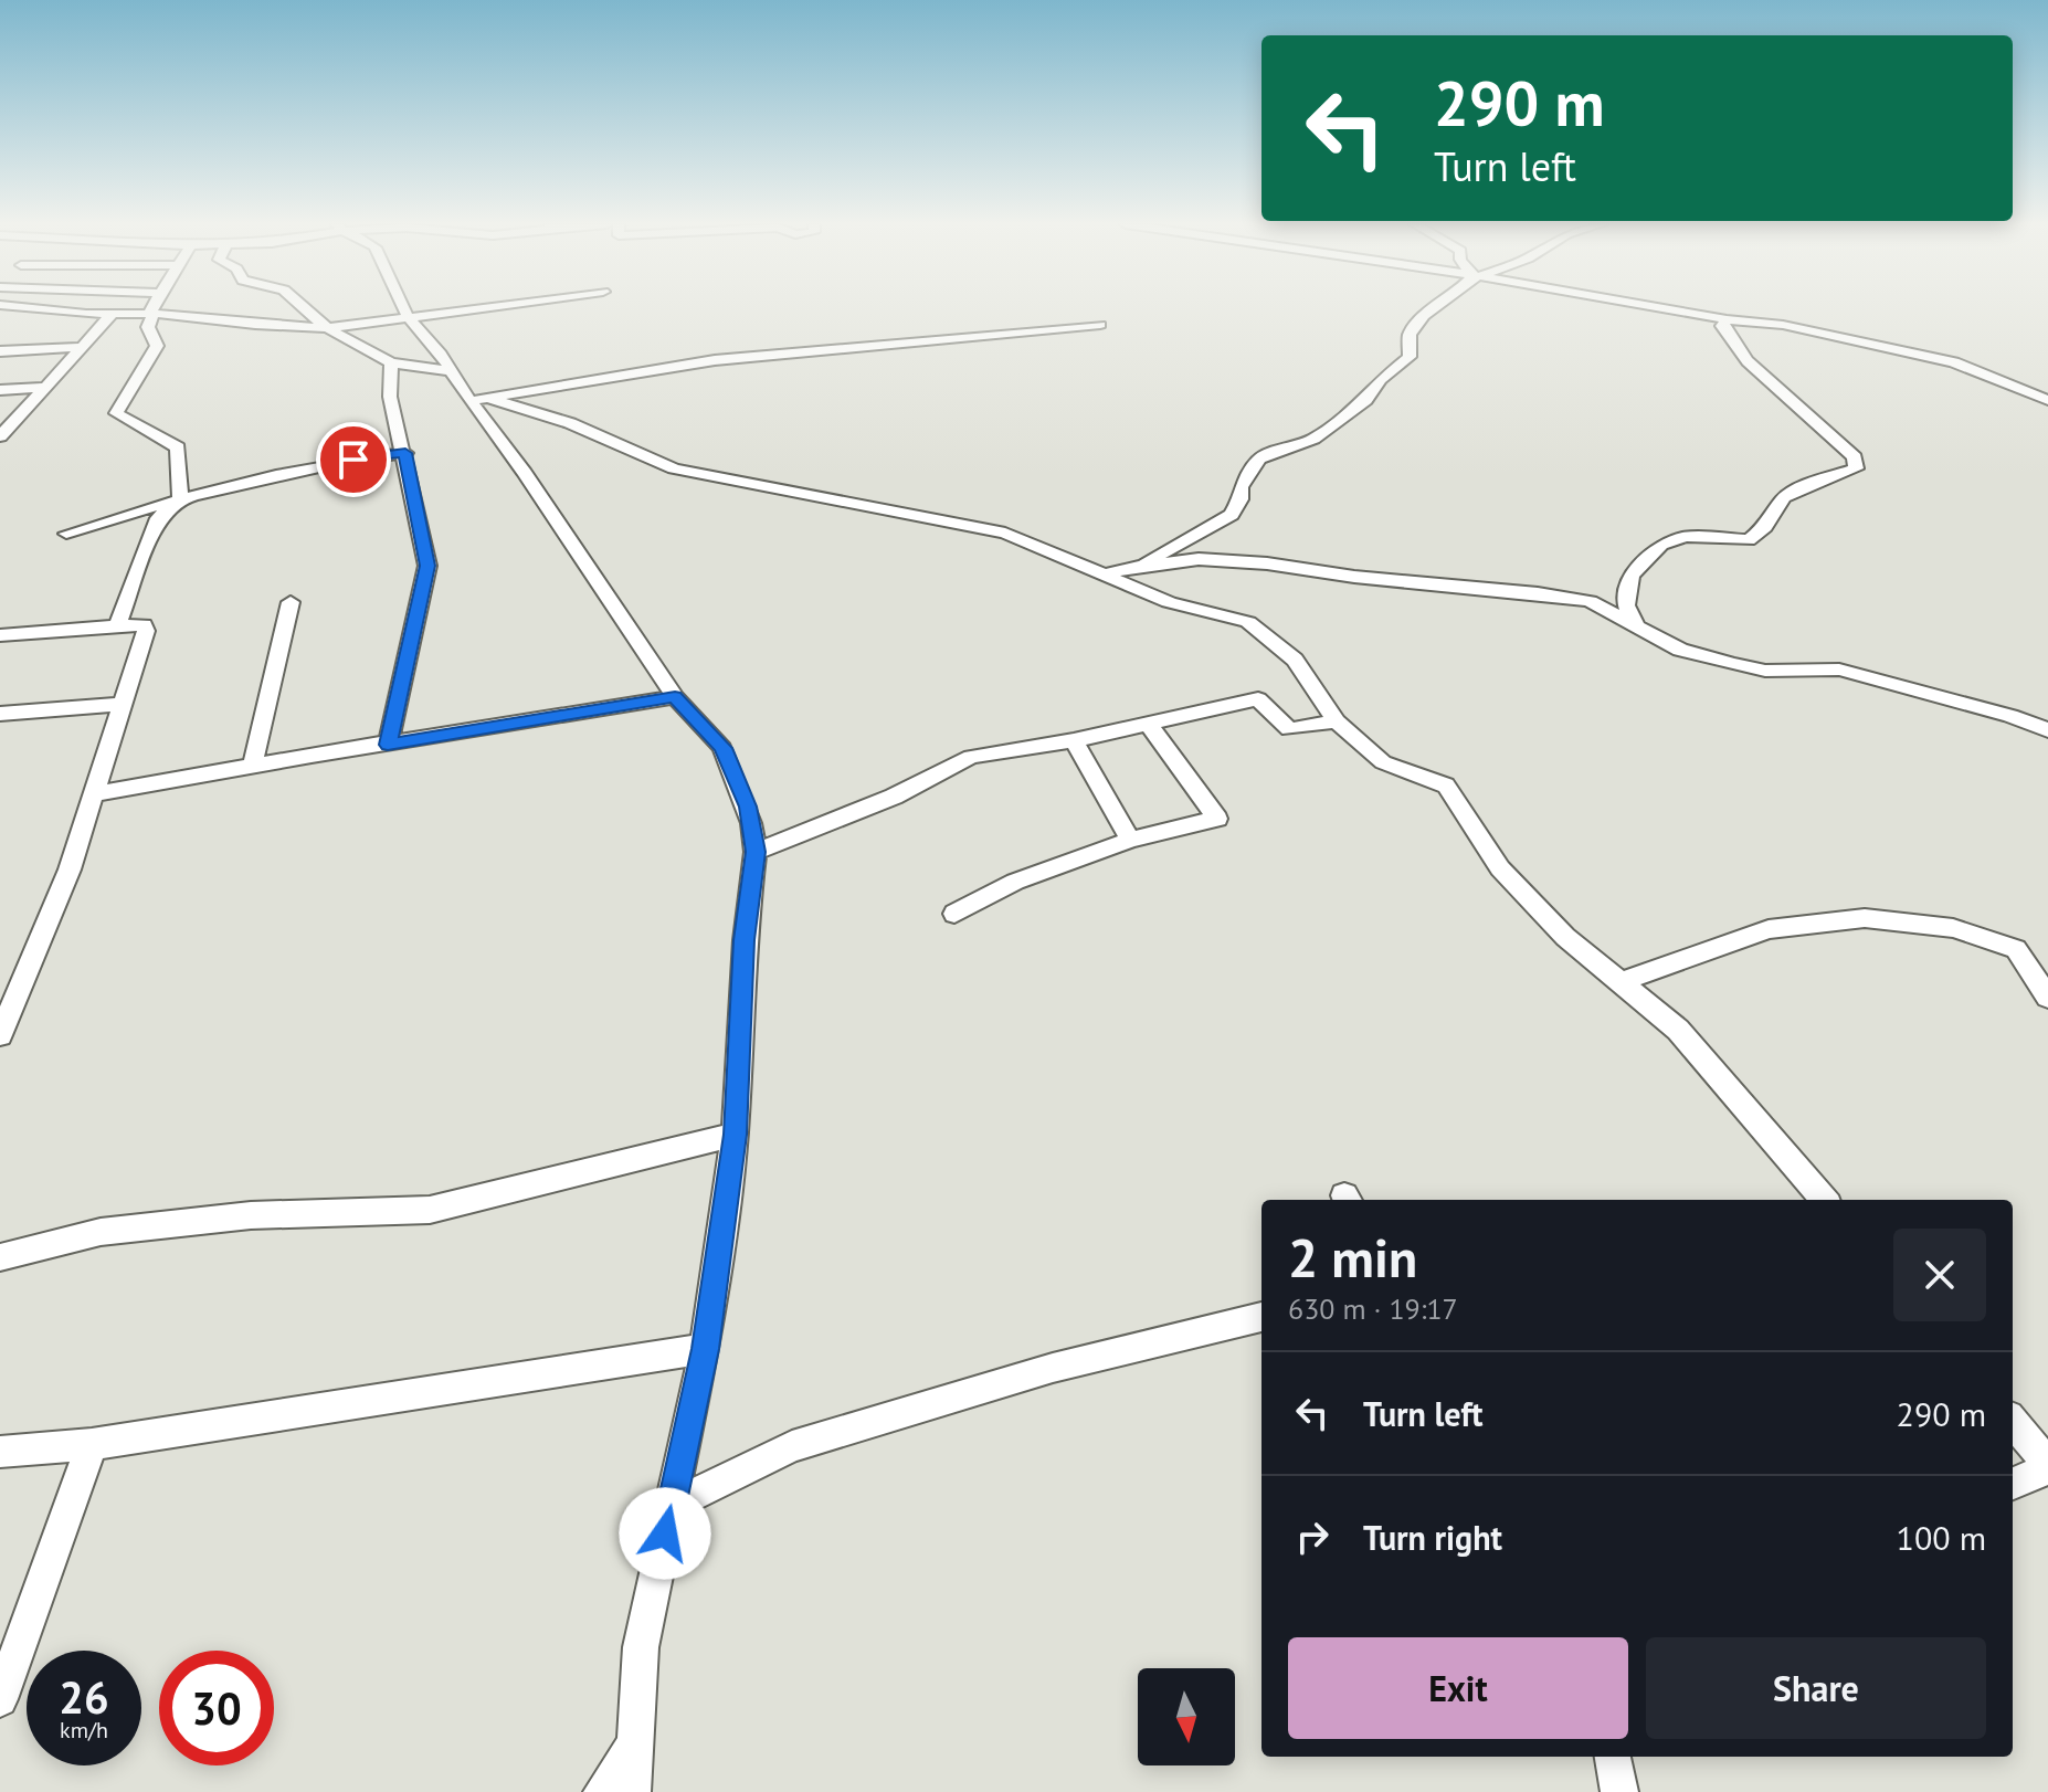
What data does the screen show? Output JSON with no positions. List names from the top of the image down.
{
  "north": "bottom",
  "page": {
    "turn": ["290 m", "Turn left"],
    "heading": ["2 min", "630 m · 19:17"],
    "list": [
      {
        "name": "Turn left",
        "value": "290 m"
      },
      {
        "name": "Turn right",
        "value": "100 m"
      }
    ],
    "buttons": ["Exit", "Share"],
    "speed": "26 km/h",
    "limit": "30"
  }
}
